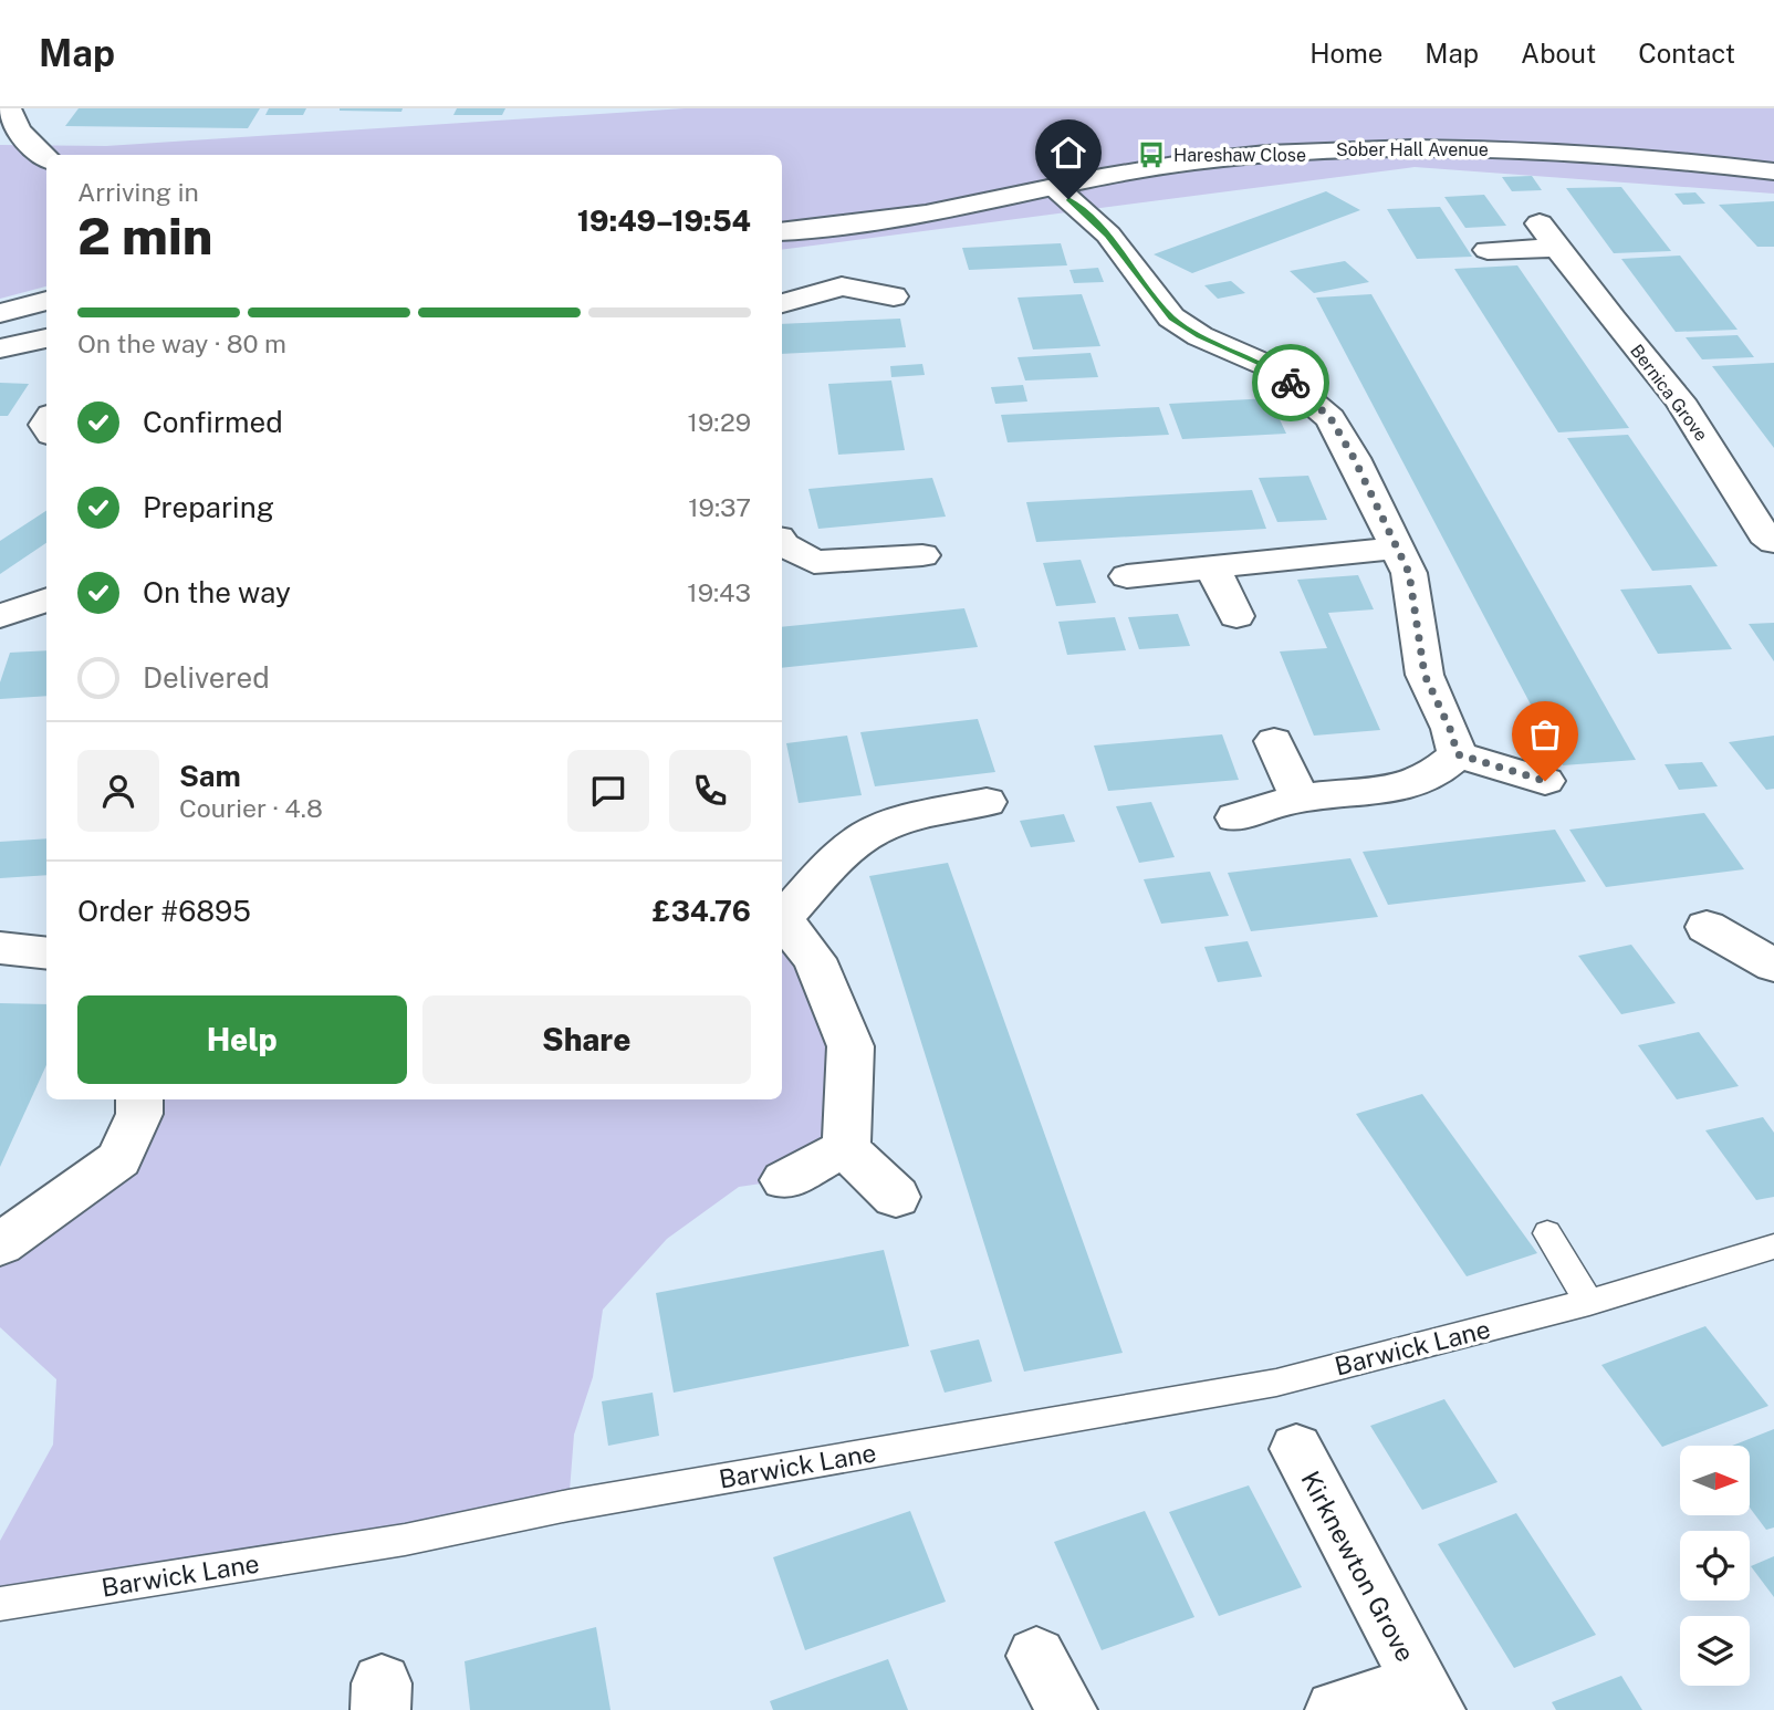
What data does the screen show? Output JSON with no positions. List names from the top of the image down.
{
  "streets": {
    "street": ["Sober Hall Avenue", "Bernica Grove", "Kirknewton Grove"],
    "lane": ["Barwick Lane"]
  },
  "places": {
    "bus stop": ["Hareshaw Close"]
  },
  "north": "right",
  "page": {
    "header": "Map",
    "nav": [
      "Home",
      "Map",
      "About",
      "Contact"
    ],
    "heading": ["2 min", "Arriving in", "19:49–19:54"],
    "panel": [
      "Sam",
      "Courier · 4.8",
      "Order #6895",
      "£34.76"
    ],
    "bar": "On the way · 80 m",
    "list": [
      ["Confirmed", "19:29"],
      ["Preparing", "19:37"],
      ["On the way", "19:43"],
      "Delivered"
    ],
    "buttons": ["Help", "Share"]
  }
}
